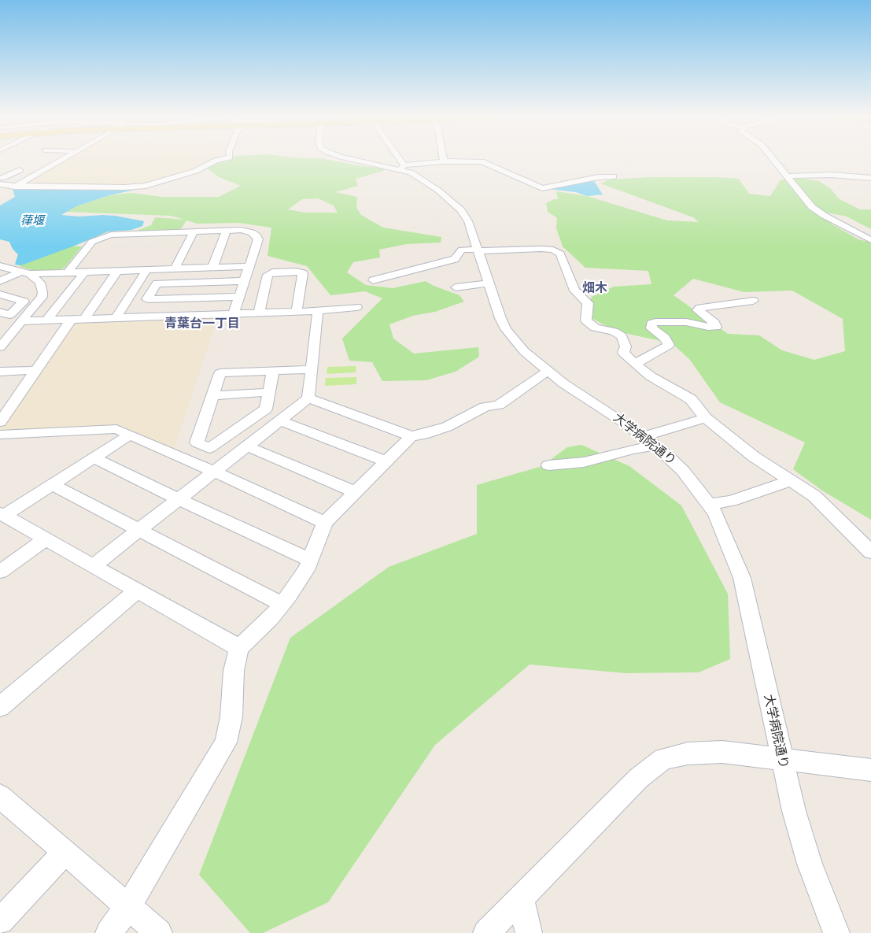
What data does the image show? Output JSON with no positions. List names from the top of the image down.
{
  "streets": {
    "street": ["大学病院通り"]
  },
  "districts": ["畑木", "青葉台一丁目"],
  "water": ["葎堰"]
}
